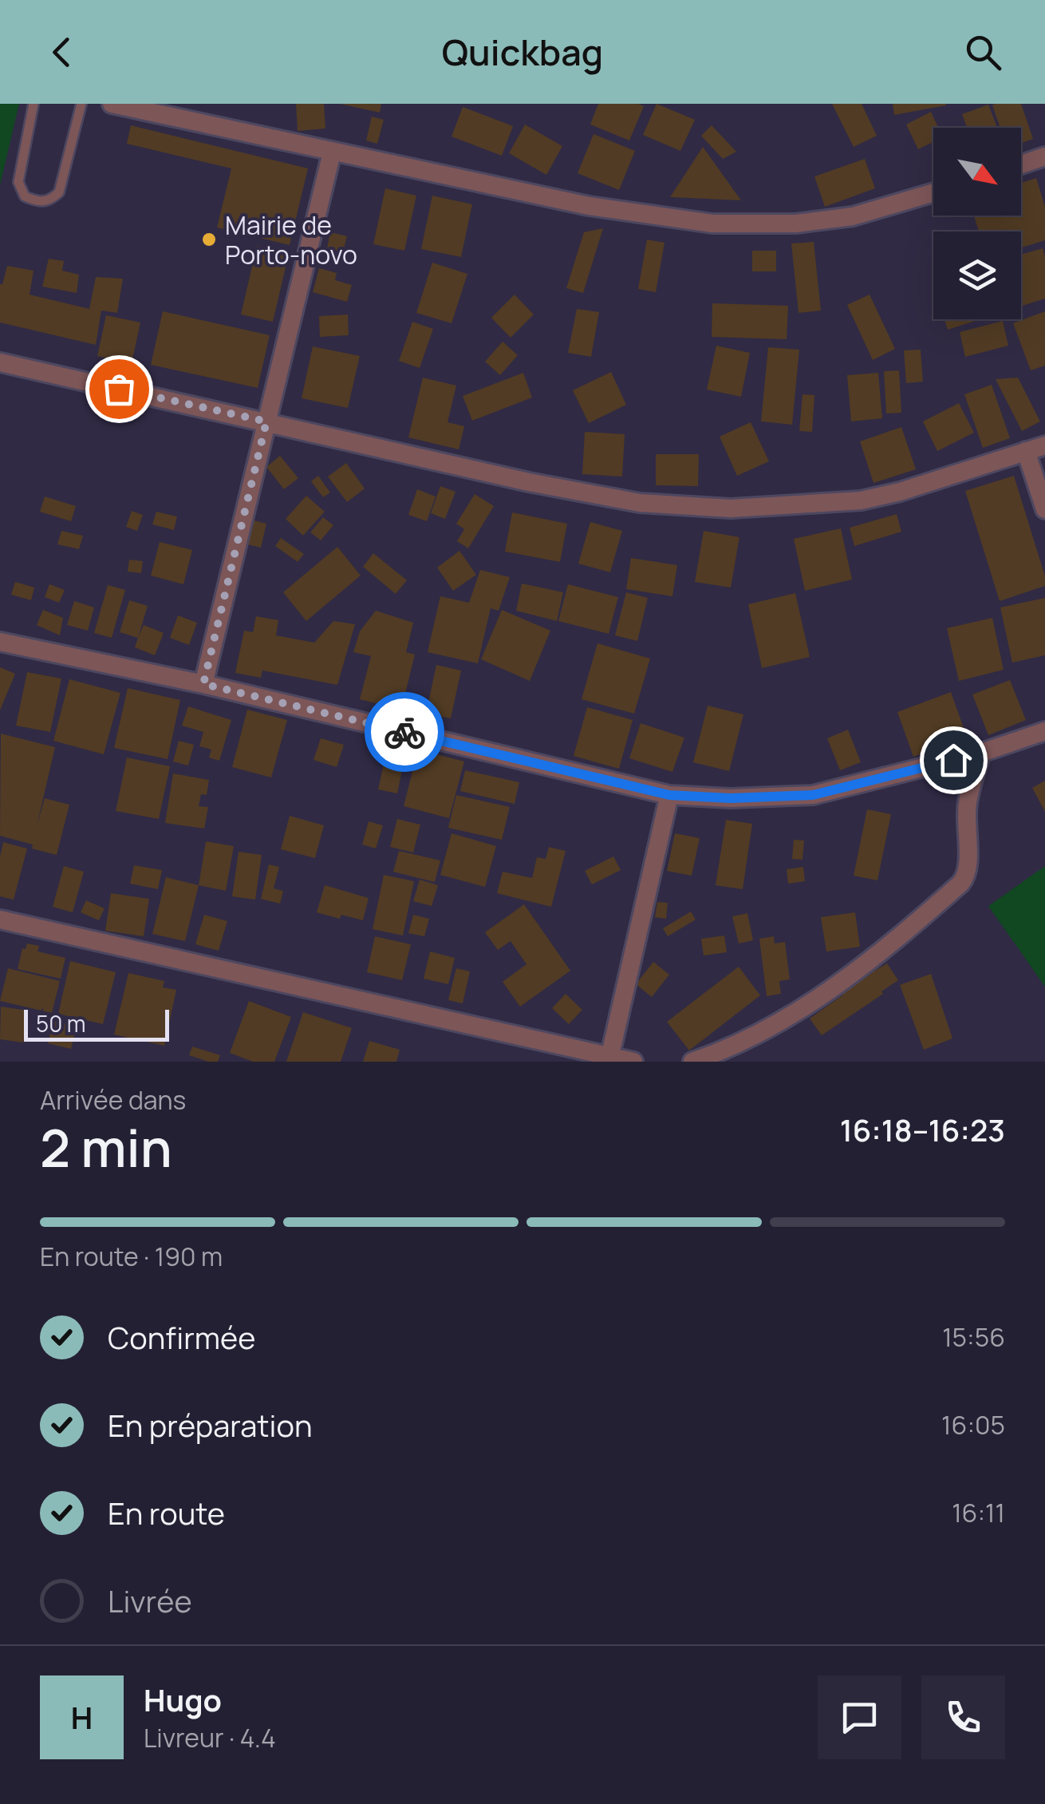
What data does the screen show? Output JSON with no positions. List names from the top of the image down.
{
  "places": ["Mairie de Porto-novo"],
  "scale_bar": "50 m",
  "north": "bottom right",
  "page": {
    "header": "Quickbag",
    "scale": "50 m",
    "heading": ["2 min", "Arrivée dans", "16:18–16:23"],
    "panel": ["Hugo", "Livreur · 4.4"],
    "bar": "En route · 190 m",
    "list": [
      ["Confirmée", "15:56"],
      ["En préparation", "16:05"],
      ["En route", "16:11"],
      "Livrée"
    ],
    "round": "H"
  }
}
